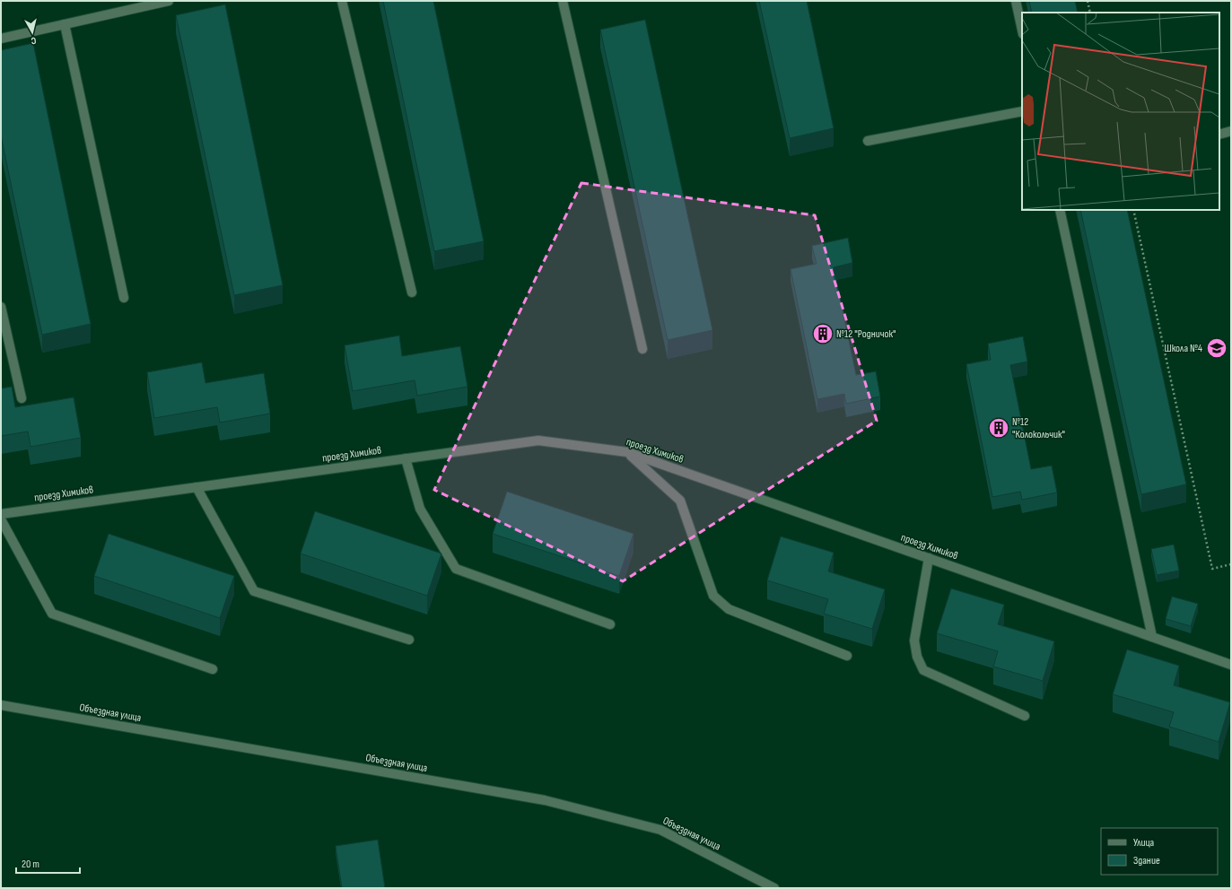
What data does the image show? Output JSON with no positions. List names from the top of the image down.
{
  "streets": {
    "street": ["проезд Химиков", "Объездная улица"]
  },
  "places": {
    "building": ["№12 \"Родничок\"", "№12 \"Колокольчик\""],
    "school or university": ["Школа №4"]
  },
  "legend": ["Улица", "Здание"],
  "scale_bar": "20 m",
  "north": "bottom"
}
